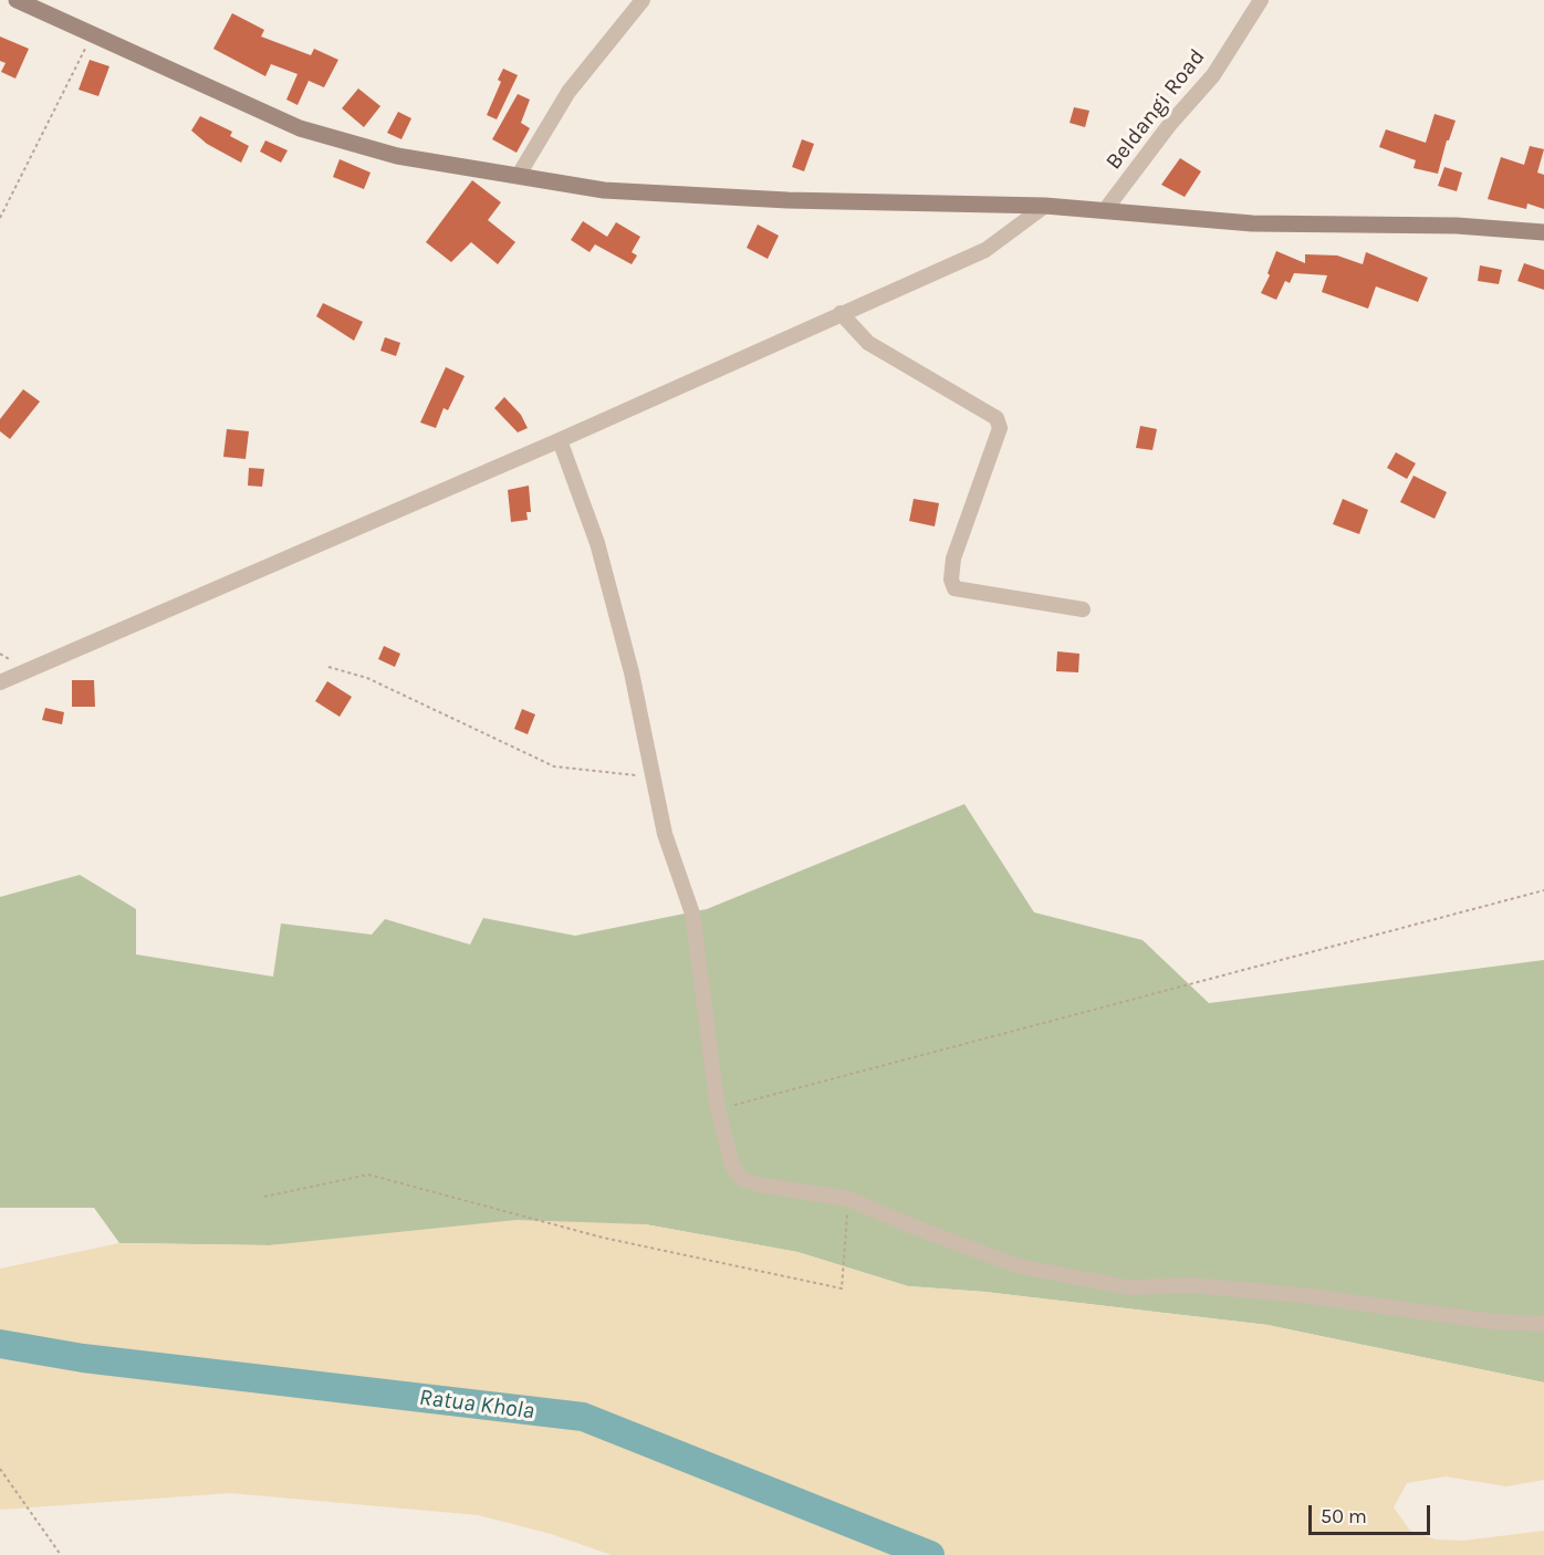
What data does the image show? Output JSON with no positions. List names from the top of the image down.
{
  "streets": {
    "street": ["Beldangi Road"]
  },
  "water": ["Ratua Khola"],
  "scale_bar": "50 m"
}
